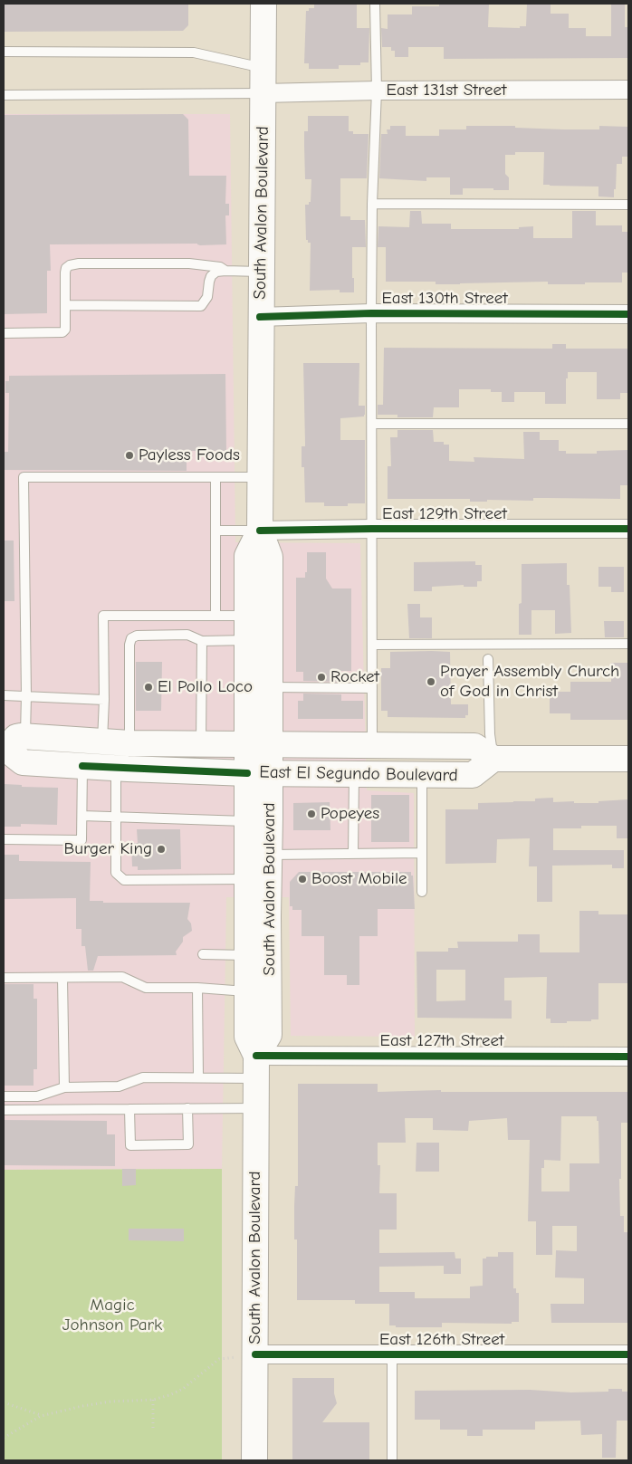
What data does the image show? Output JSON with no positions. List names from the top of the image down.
{
  "streets": {
    "main road": ["South Avalon Boulevard", "East El Segundo Boulevard"],
    "street": [
      "East 131st Street",
      "East 130th Street",
      "East 129th Street",
      "East 127th Street",
      "East 126th Street"
    ]
  },
  "crossings": [
    ["East 131st Street", "South Avalon Boulevard"],
    ["South Avalon Boulevard", "East 130th Street"],
    ["South Avalon Boulevard", "East 129th Street"],
    ["South Avalon Boulevard", "East El Segundo Boulevard"],
    ["South Avalon Boulevard", "East 127th Street"],
    ["South Avalon Boulevard", "East 126th Street"]
  ],
  "parks": ["Magic Johnson Park"],
  "places": [
    "Payless Foods",
    "Rocket",
    "Prayer Assembly Church of God in Christ",
    "El Pollo Loco",
    "Popeyes",
    "Burger King",
    "Boost Mobile"
  ]
}
